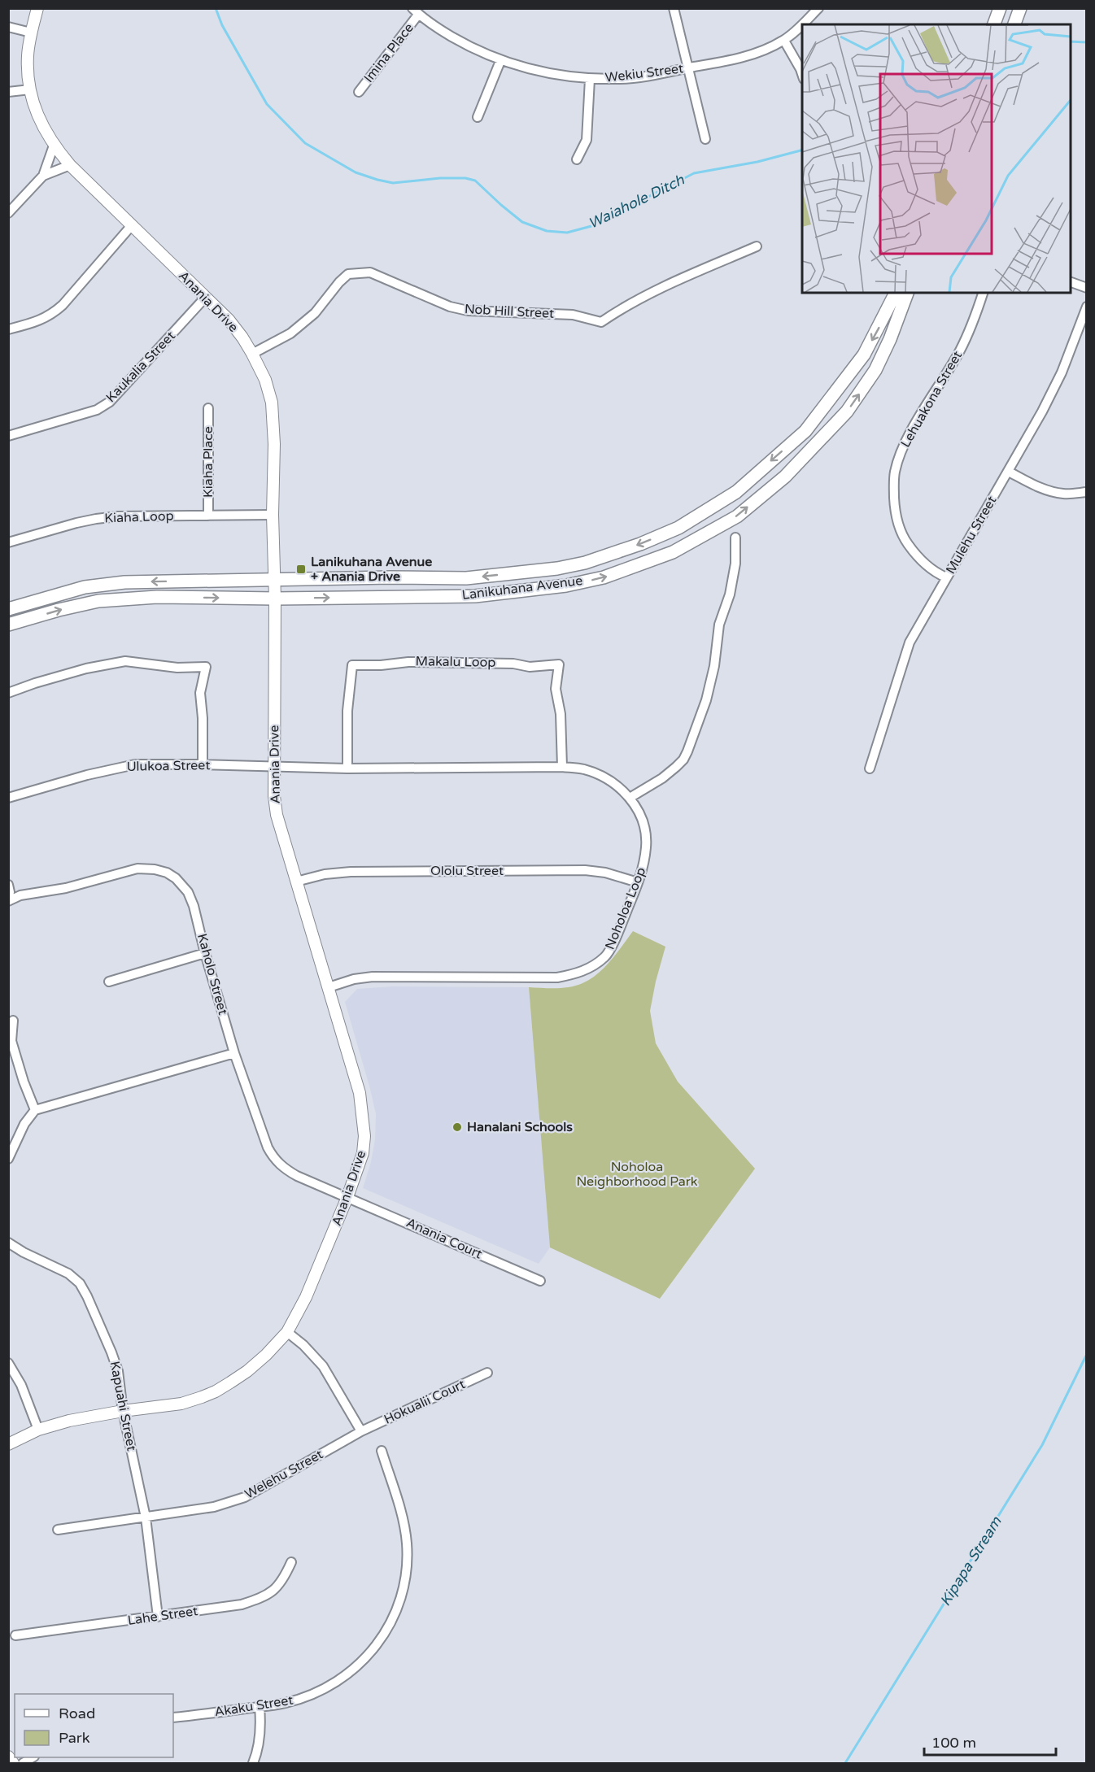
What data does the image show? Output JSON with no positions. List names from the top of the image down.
{
  "streets": {
    "main road": ["Lanikuhana Avenue"],
    "street": [
      "Imina Place",
      "Wekiu Street",
      "Anania Drive",
      "Nob Hill Street",
      "Kaukalia Street",
      "Lehuakona Street",
      "Kiaha Place",
      "Kiaha Loop",
      "Mulehu Street",
      "Makalu Loop",
      "Ulukoa Street",
      "Ololu Street",
      "Noholoa Loop",
      "Kaholo Street",
      "Anania Court",
      "Hokualii Court",
      "Kapuahi Street",
      "Welehu Street",
      "Lahe Street",
      "Akaku Street"
    ]
  },
  "crossings": [
    ["Imina Place", "Wekiu Street"],
    ["Anania Drive", "Nob Hill Street"],
    ["Anania Drive", "Kaukalia Street"],
    ["Anania Drive", "Kiaha Loop"],
    ["Anania Drive", "Lanikuhana Avenue"],
    ["Anania Drive", "Ulukoa Street"],
    ["Anania Drive", "Ololu Street"],
    ["Anania Drive", "Noholoa Loop"],
    ["Anania Drive", "Kaholo Street"],
    ["Anania Drive", "Anania Court"],
    ["Anania Drive", "Kapuahi Street"],
    ["Lehuakona Street", "Mulehu Street"],
    ["Kiaha Place", "Kiaha Loop"],
    ["Makalu Loop", "Noholoa Loop"],
    ["Ulukoa Street", "Noholoa Loop"],
    ["Ololu Street", "Noholoa Loop"],
    ["Kaholo Street", "Anania Court"],
    ["Hokualii Court", "Welehu Street"],
    ["Kapuahi Street", "Welehu Street"],
    ["Kapuahi Street", "Lahe Street"]
  ],
  "water": ["Waiahole Ditch", "Kipapa Stream"],
  "parks": ["Noholoa Neighborhood Park"],
  "places": {
    "transit": ["Lanikuhana Avenue + Anania Drive"],
    "other": ["Hanalani Schools"]
  },
  "legend": ["Road", "Park"],
  "scale_bar": "100 m"
}
